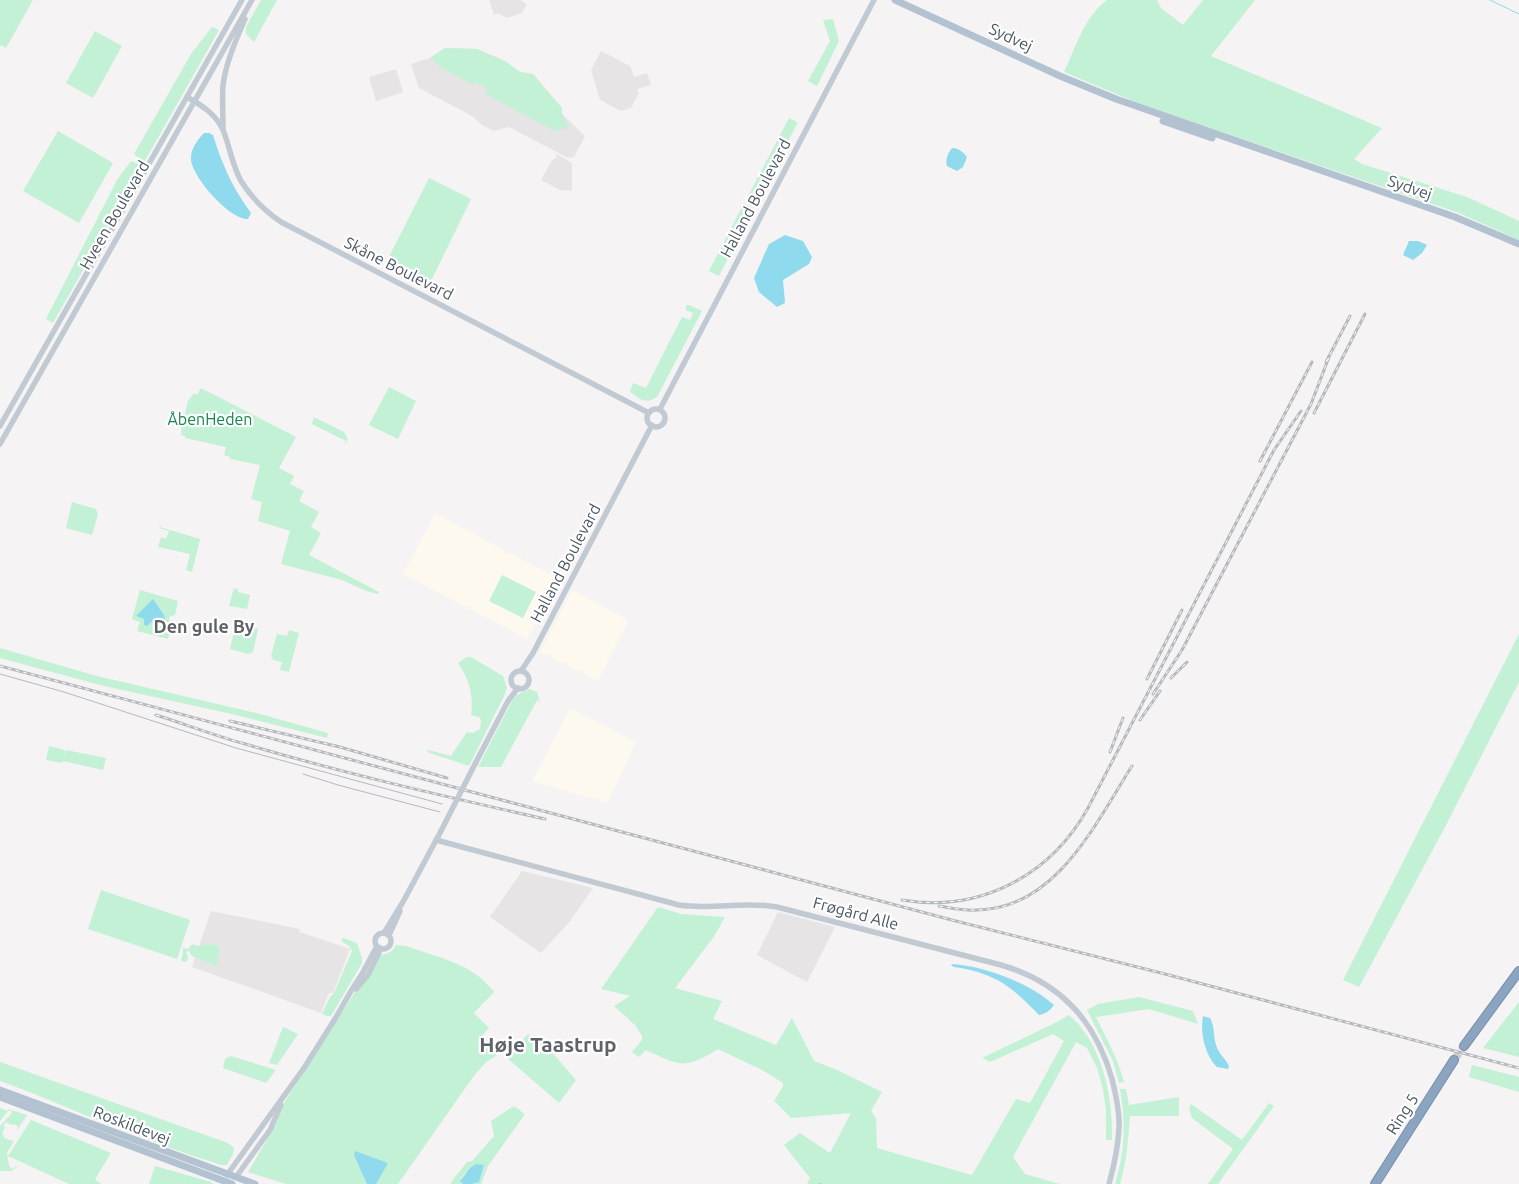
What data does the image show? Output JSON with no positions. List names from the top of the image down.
{
  "streets": {
    "highway": ["Ring 5"],
    "main road": ["Sydvej", "Roskildevej"],
    "street": [
      "Halland Boulevard",
      "Hveen Boulevard",
      "Skåne Boulevard",
      "Frøgård Alle"
    ]
  },
  "crossings": [
    ["Halland Boulevard", "Skåne Boulevard"],
    ["Hveen Boulevard", "Skåne Boulevard"]
  ],
  "districts": ["Den gule By", "Høje Taastrup"],
  "parks": ["ÅbenHeden"]
}
